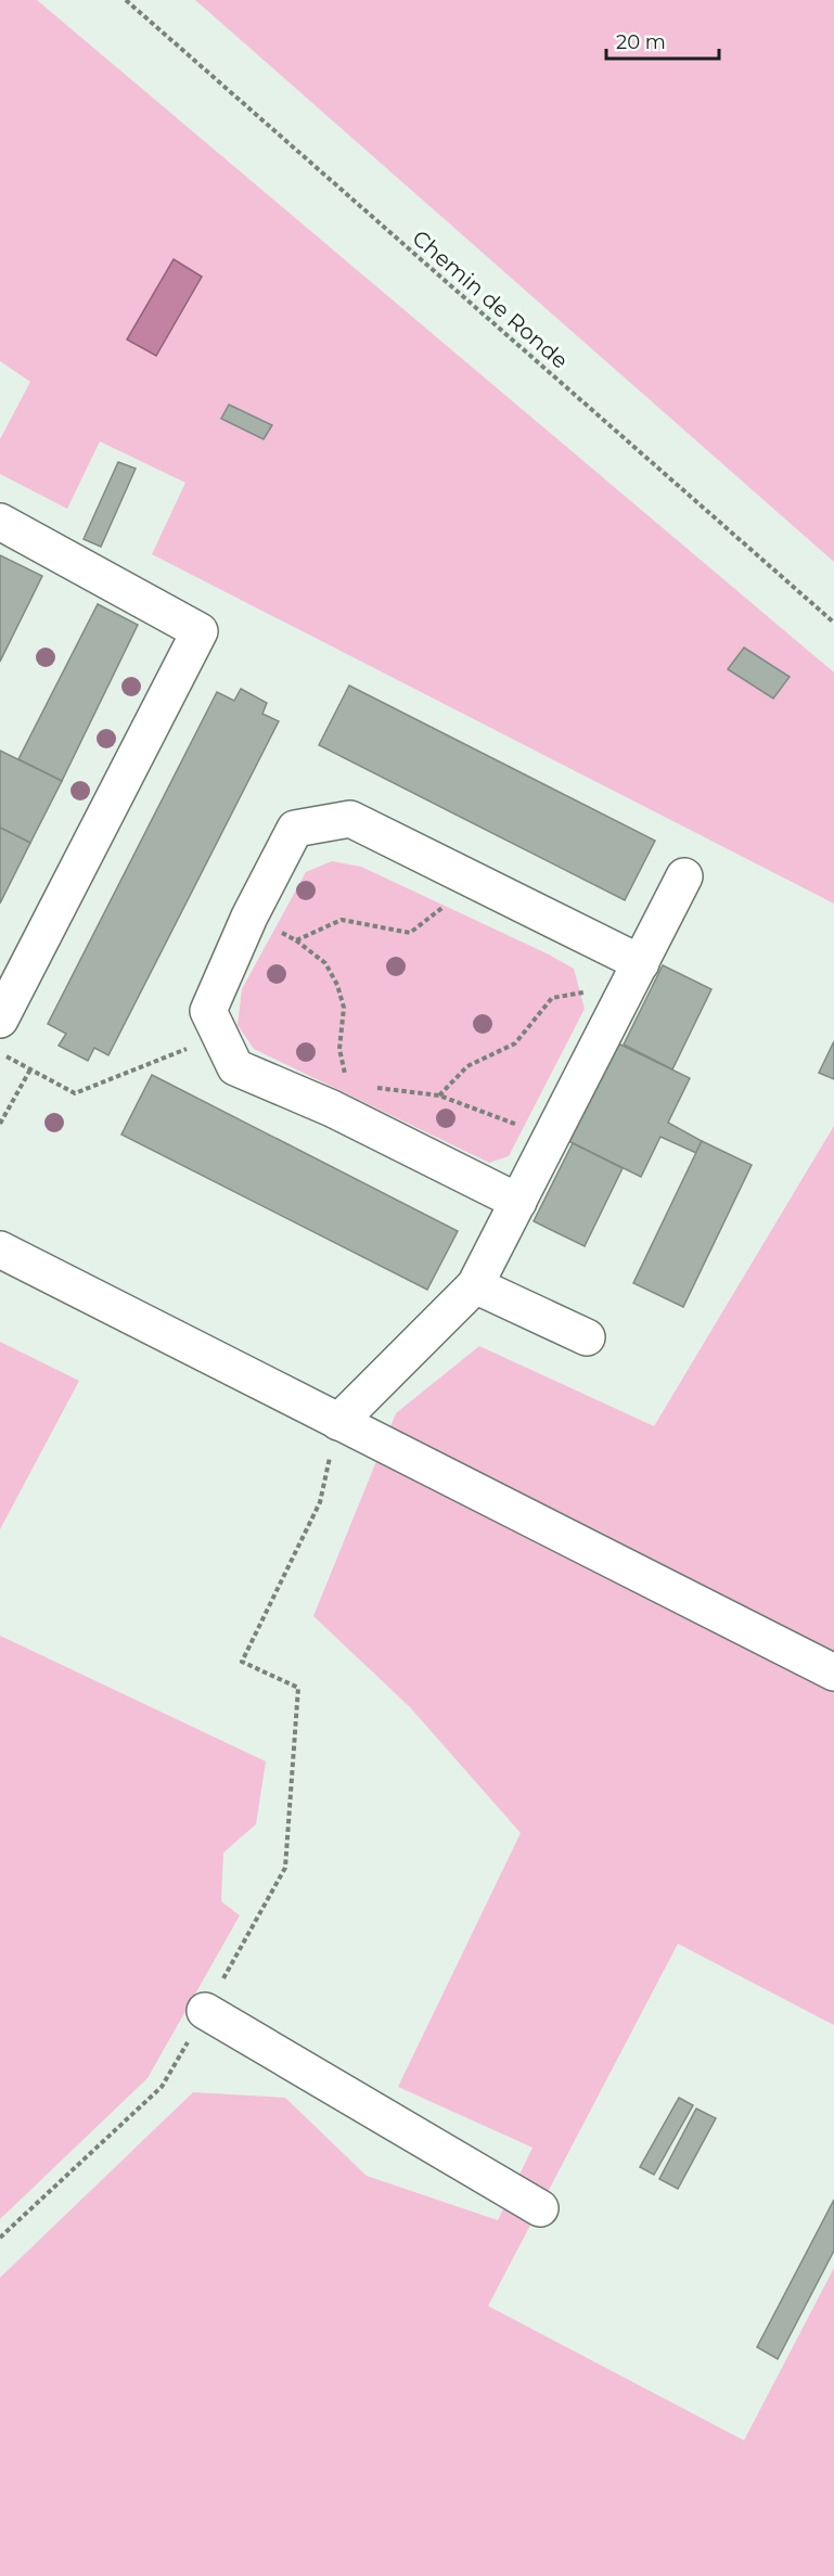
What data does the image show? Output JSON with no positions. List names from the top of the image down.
{
  "streets": {
    "path": ["Chemin de Ronde"]
  },
  "scale_bar": "20 m"
}
